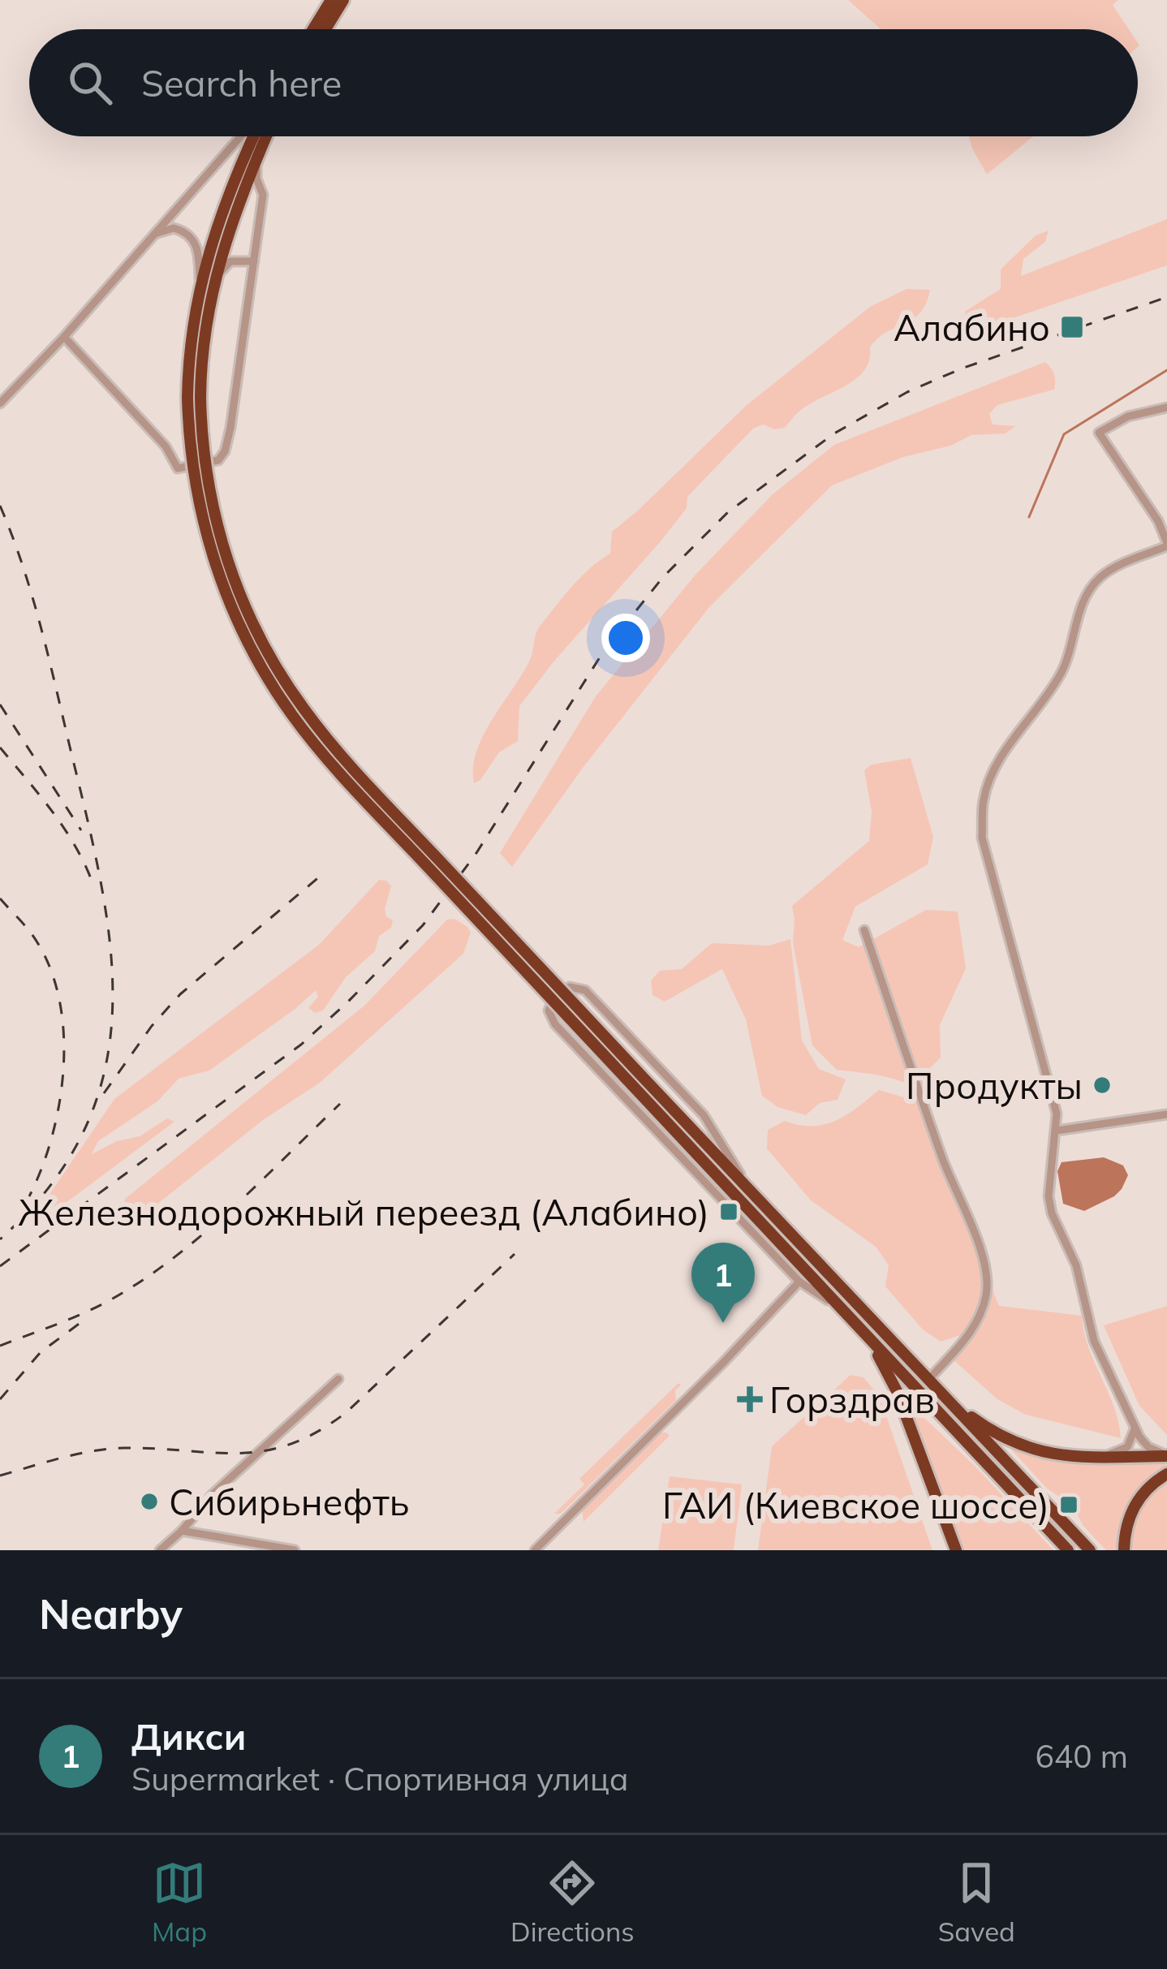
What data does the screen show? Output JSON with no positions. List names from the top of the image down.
{
  "places": {
    "transit": ["Алабино", "Железнодорожный переезд (Алабино)", "ГАИ (Киевское шоссе)"],
    "other": ["Продукты", "Сибирьнефть"],
    "health": ["Горздрав"]
  },
  "page": {
    "search": "Search here",
    "pins": "1",
    "heading": "Nearby",
    "list": [
      {
        "mark": "1",
        "name": "Дикси",
        "note": "Supermarket · Спортивная улица",
        "value": "640 m"
      }
    ],
    "nav": ["Map", "Directions", "Saved"]
  }
}
